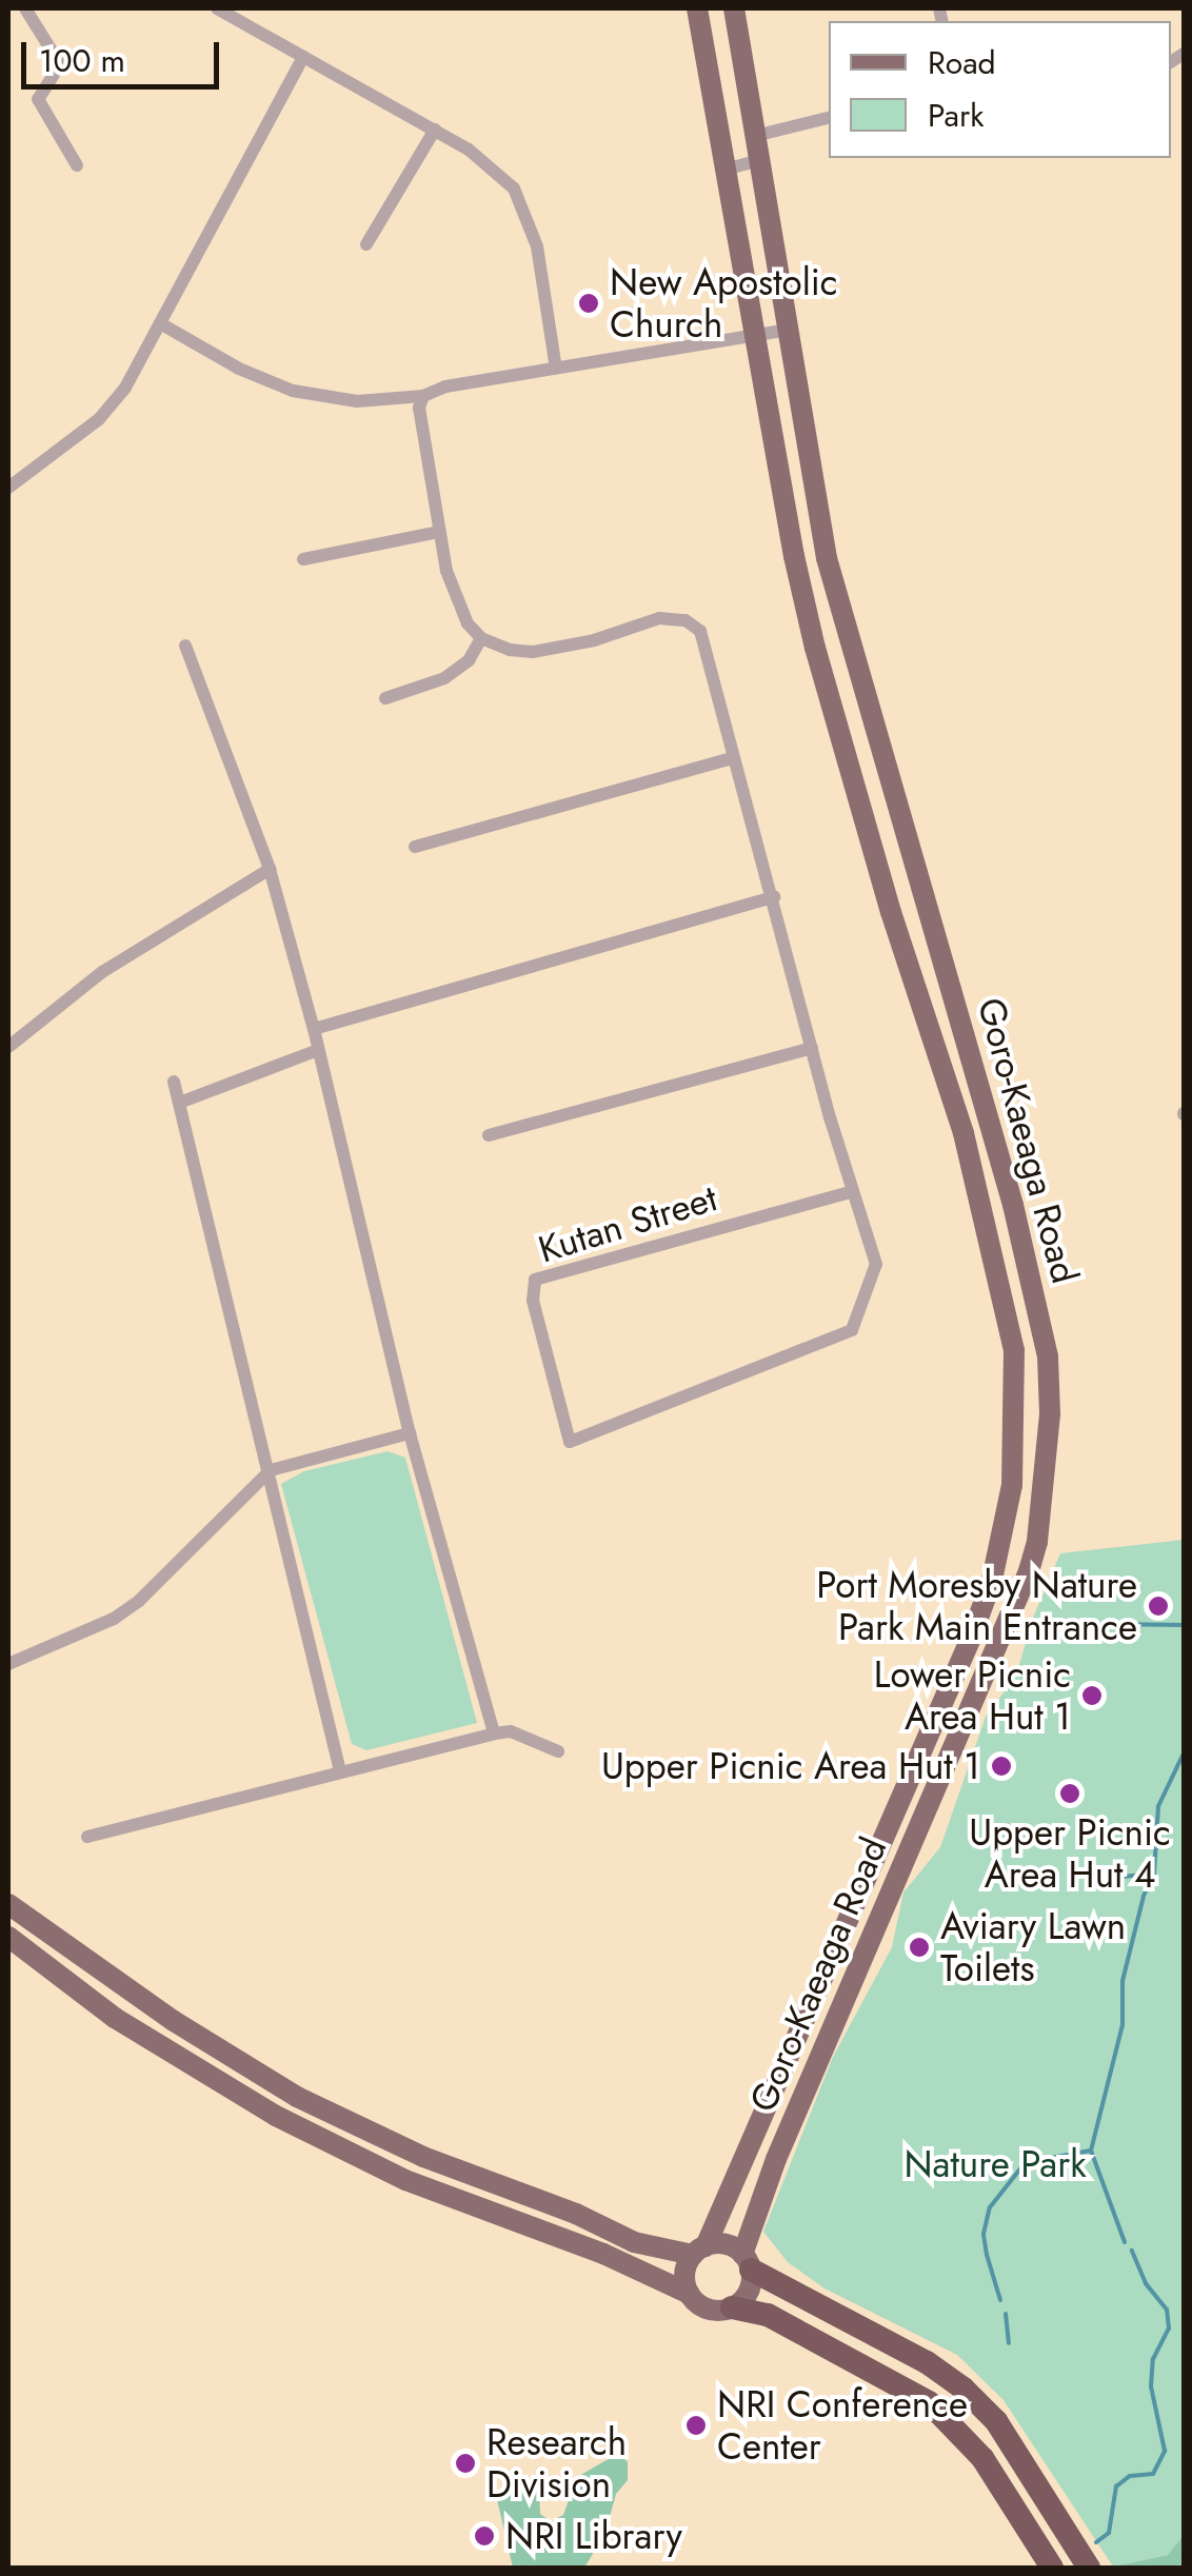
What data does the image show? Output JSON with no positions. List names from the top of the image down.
{
  "streets": {
    "main road": ["Goro-Kaeaga Road"],
    "street": ["Kutan Street"]
  },
  "parks": ["Nature Park"],
  "places": [
    "New Apostolic Church",
    "Port Moresby Nature Park Main Entrance",
    "Lower Picnic Area Hut 1",
    "Upper Picnic Area Hut 1",
    "Upper Picnic Area Hut 4",
    "Aviary Lawn Toilets",
    "NRI Conference Center",
    "Research Division",
    "NRI Library"
  ],
  "legend": ["Road", "Park"],
  "scale_bar": "100 m"
}
